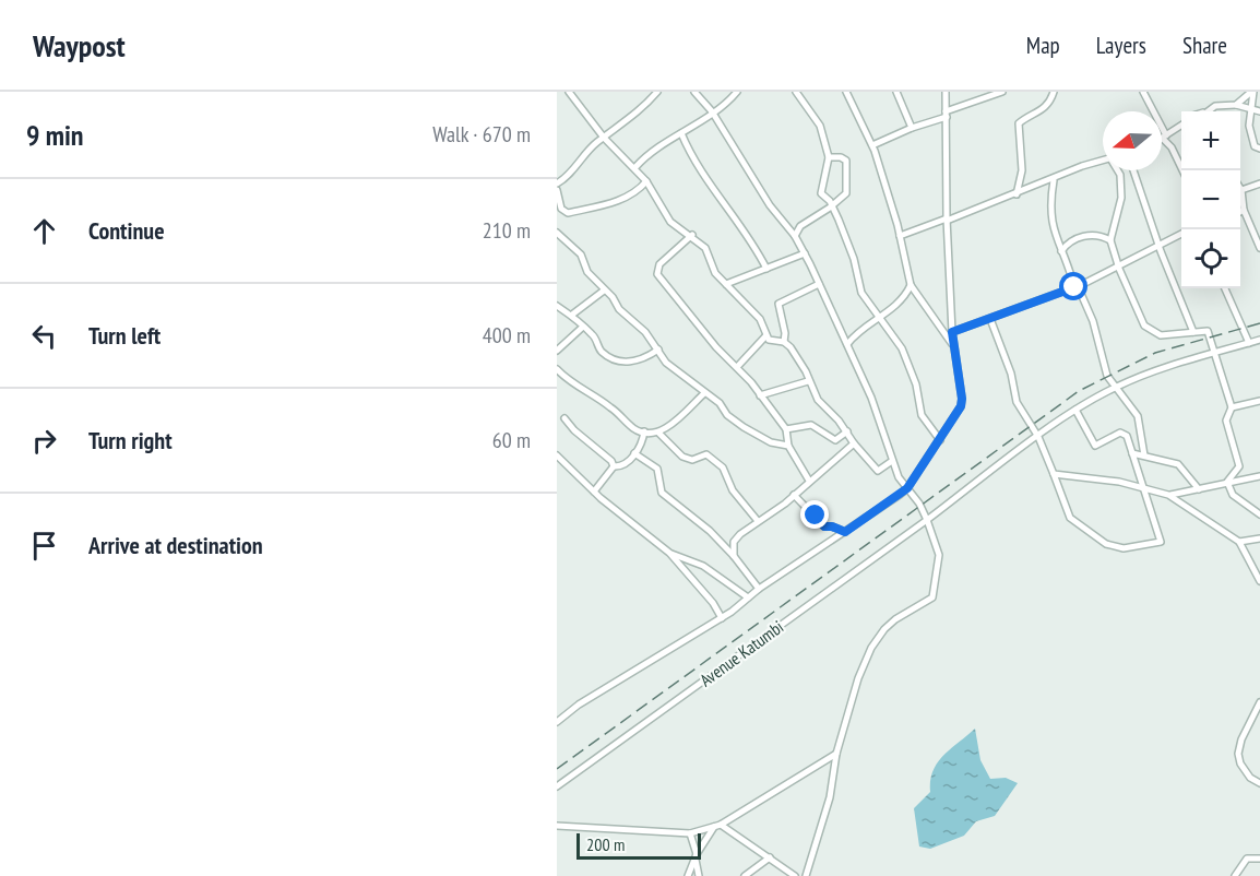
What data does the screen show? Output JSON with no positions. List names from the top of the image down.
{
  "streets": {
    "street": ["Avenue Katumbi"]
  },
  "scale_bar": "200 m",
  "north": "left",
  "page": {
    "header": "Waypost",
    "nav": ["Map", "Layers", "Share"],
    "heading": ["9 min", "Walk · 670 m"],
    "map_buttons": ["+", "−"],
    "list": [
      ["Continue", "210 m"],
      ["Turn left", "400 m"],
      ["Turn right", "60 m"],
      "Arrive at destination"
    ],
    "scale": "200 m"
  }
}
